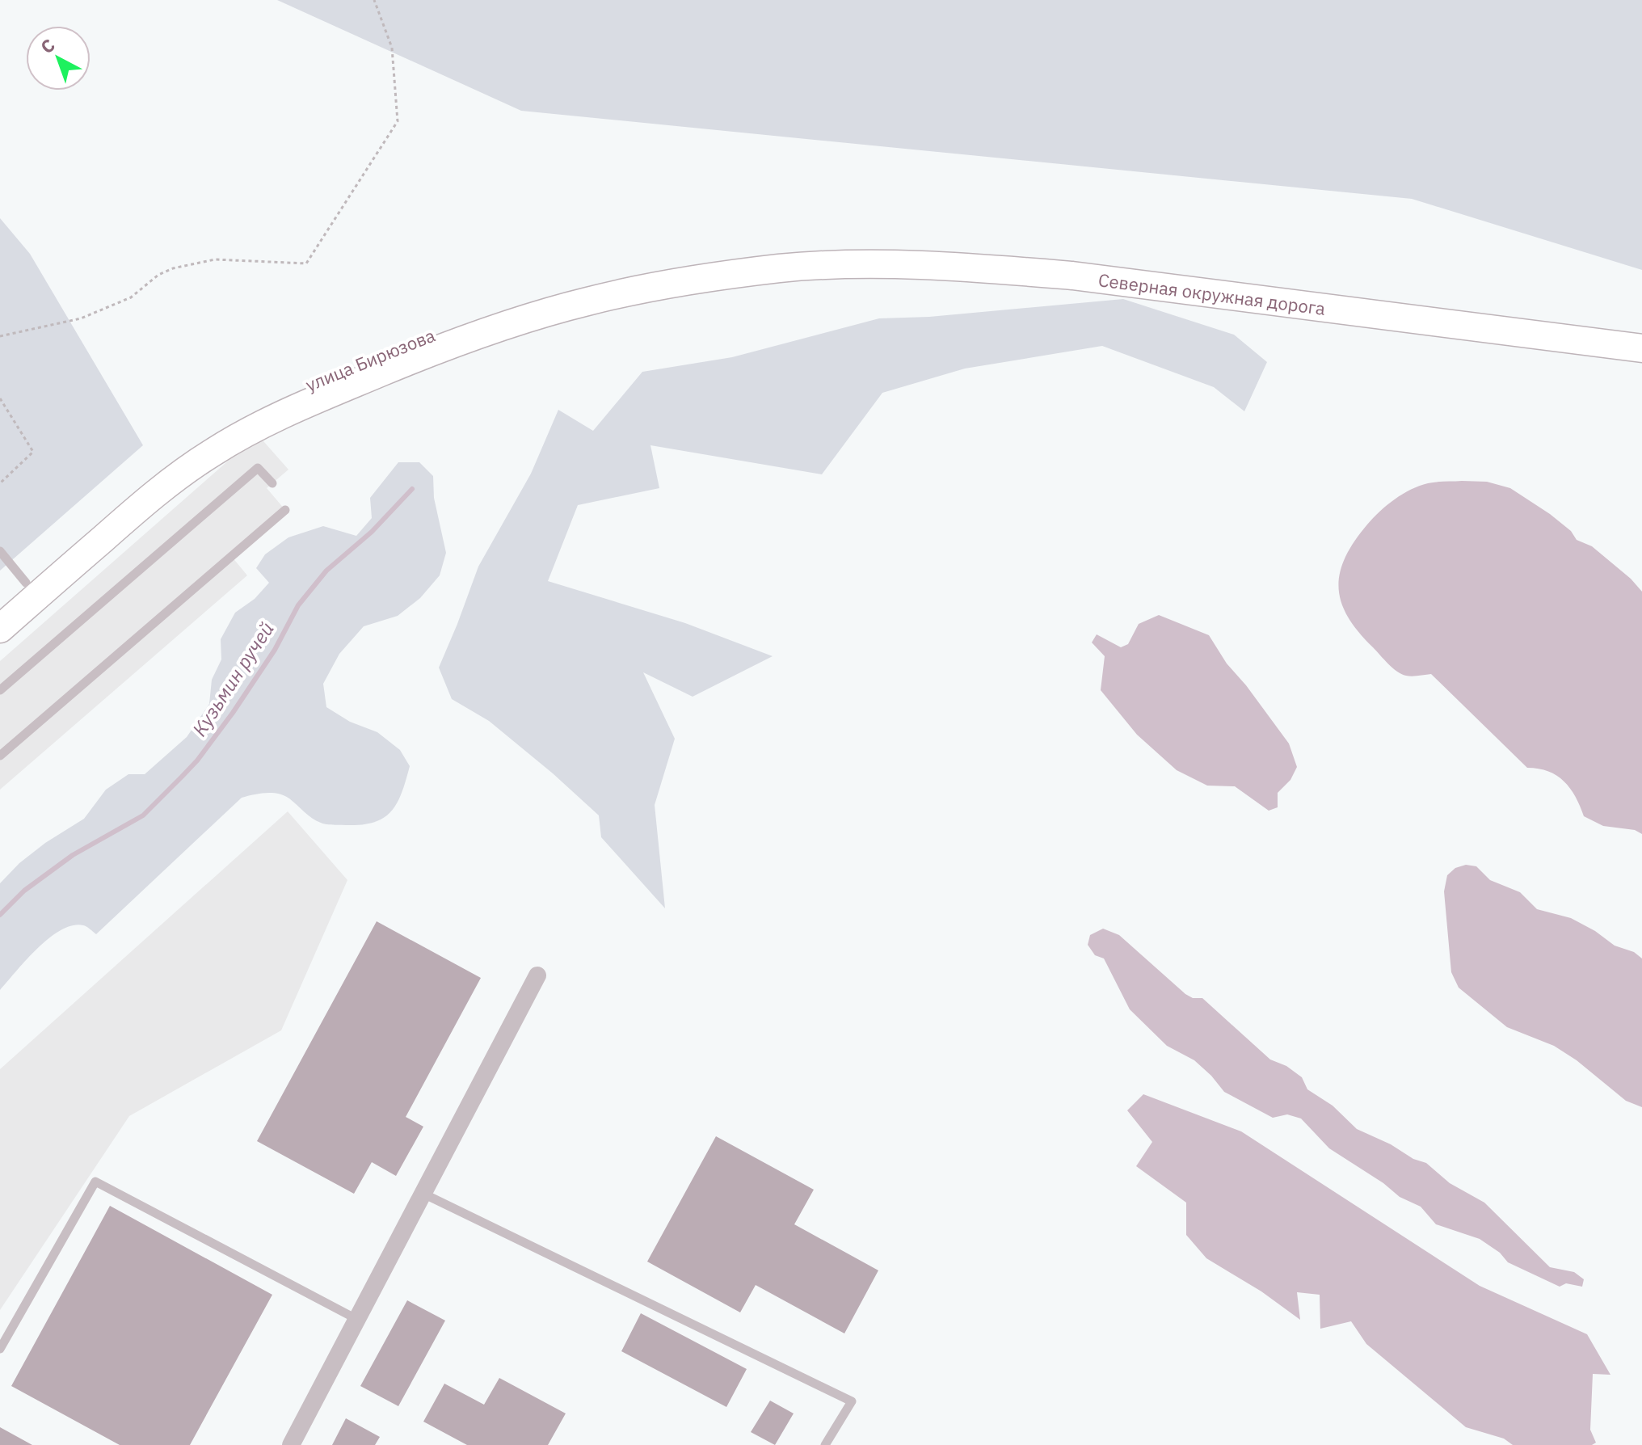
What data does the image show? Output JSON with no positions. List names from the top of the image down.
{
  "streets": {
    "main road": ["Северная окружная дорога", "улица Бирюзова"]
  },
  "crossings": [
    ["Северная окружная дорога", "улица Бирюзова"]
  ],
  "water": ["Кузьмин ручей"],
  "north": "top left"
}
